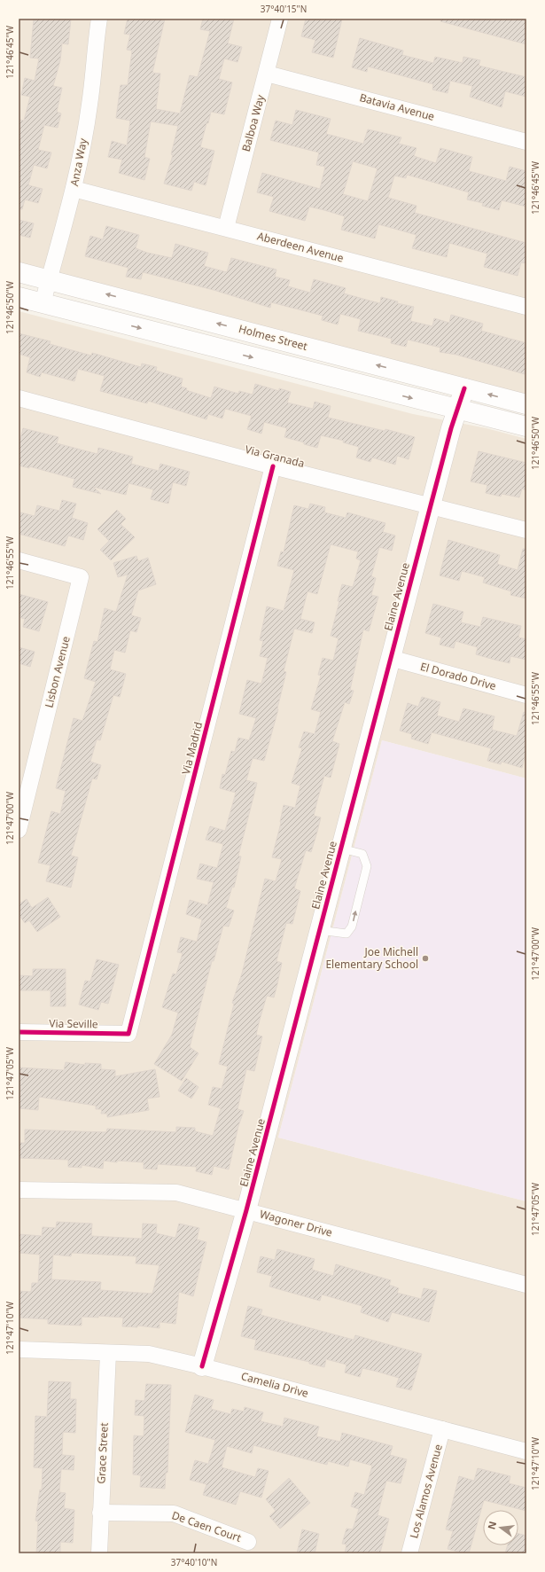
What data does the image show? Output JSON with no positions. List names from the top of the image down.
{
  "streets": {
    "main road": ["Holmes Street", "Elaine Avenue"],
    "street": [
      "Batavia Avenue",
      "Balboa Way",
      "Anza Way",
      "Aberdeen Avenue",
      "Via Granada",
      "Lisbon Avenue",
      "El Dorado Drive",
      "Via Madrid",
      "Via Seville",
      "Wagoner Drive",
      "Camelia Drive",
      "Grace Street",
      "Los Alamos Avenue",
      "De Caen Court"
    ]
  },
  "crossings": [
    ["Batavia Avenue", "Balboa Way"],
    ["Balboa Way", "Aberdeen Avenue"],
    ["Anza Way", "Aberdeen Avenue"],
    ["Anza Way", "Holmes Street"],
    ["Holmes Street", "Elaine Avenue"],
    ["Via Granada", "Elaine Avenue"],
    ["Via Granada", "Via Madrid"],
    ["Elaine Avenue", "El Dorado Drive"],
    ["Elaine Avenue", "Wagoner Drive"],
    ["Elaine Avenue", "Camelia Drive"],
    ["Via Madrid", "Via Seville"],
    ["Camelia Drive", "Grace Street"],
    ["Camelia Drive", "Los Alamos Avenue"],
    ["Grace Street", "De Caen Court"]
  ],
  "places": ["Joe Michell Elementary School"],
  "north": "left",
  "coordinates": [
    "37°40'15\"N",
    "121°46'45\"W",
    "121°46'50\"W",
    "121°46'55\"W",
    "121°47'00\"W",
    "121°47'05\"W",
    "121°47'10\"W",
    "37°40'10\"N"
  ]
}
